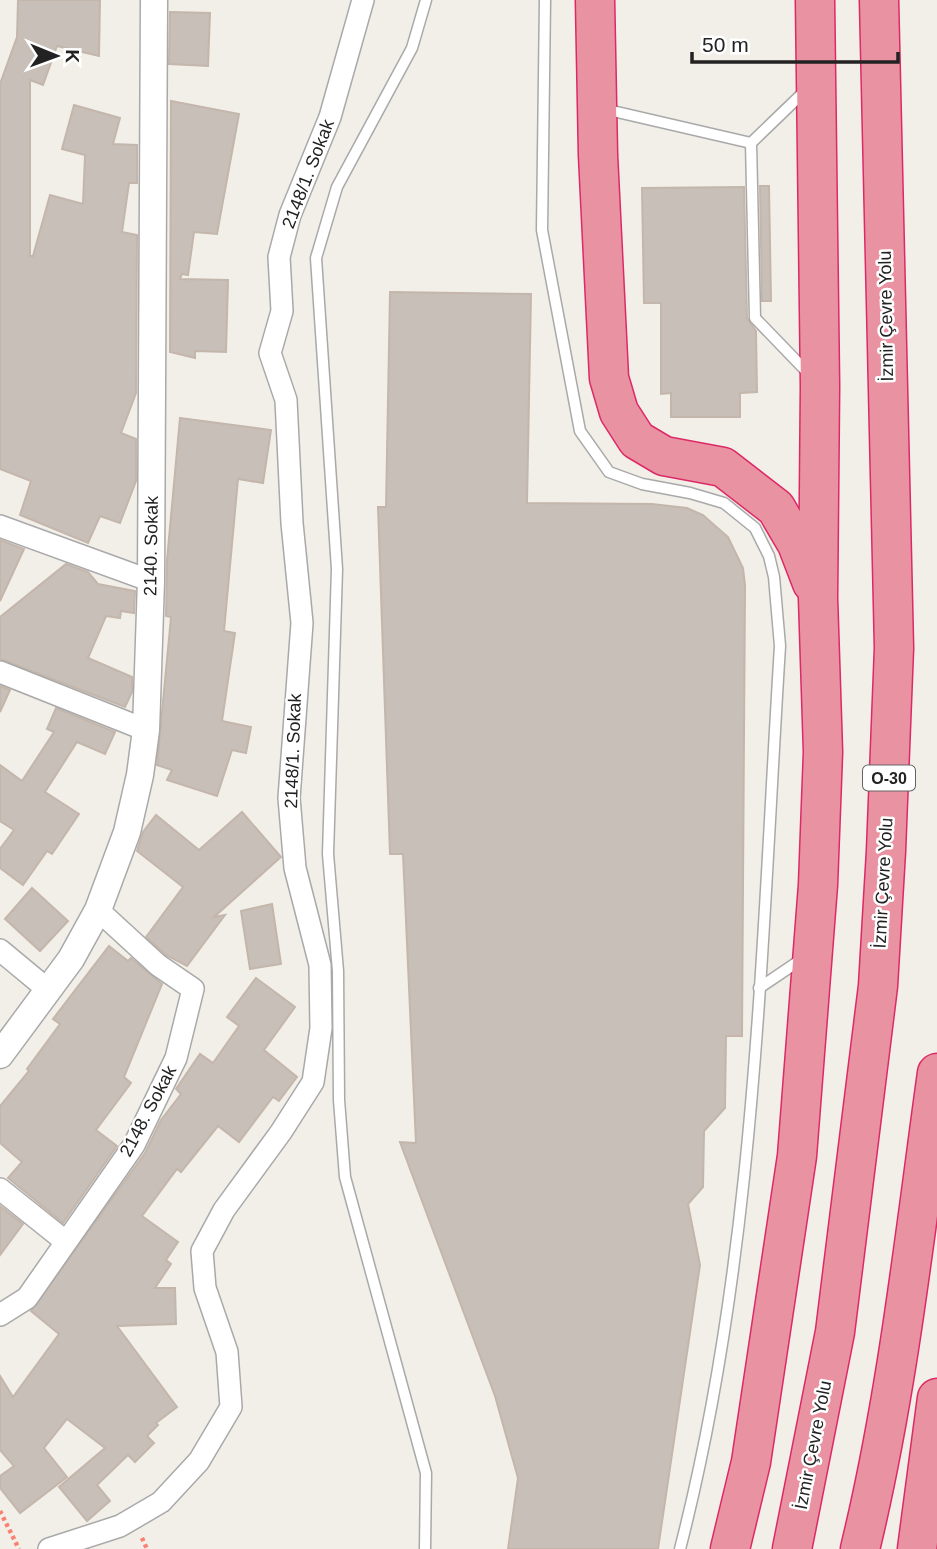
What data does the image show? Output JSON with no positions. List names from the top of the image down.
{
  "streets": {
    "highway": ["İzmir Çevre Yolu", "O-30"],
    "street": ["2148/1. Sokak", "2140. Sokak", "2148. Sokak"]
  },
  "crossings": [
    ["2140. Sokak", "2148. Sokak"]
  ],
  "scale_bar": "50 m",
  "north": "right"
}
